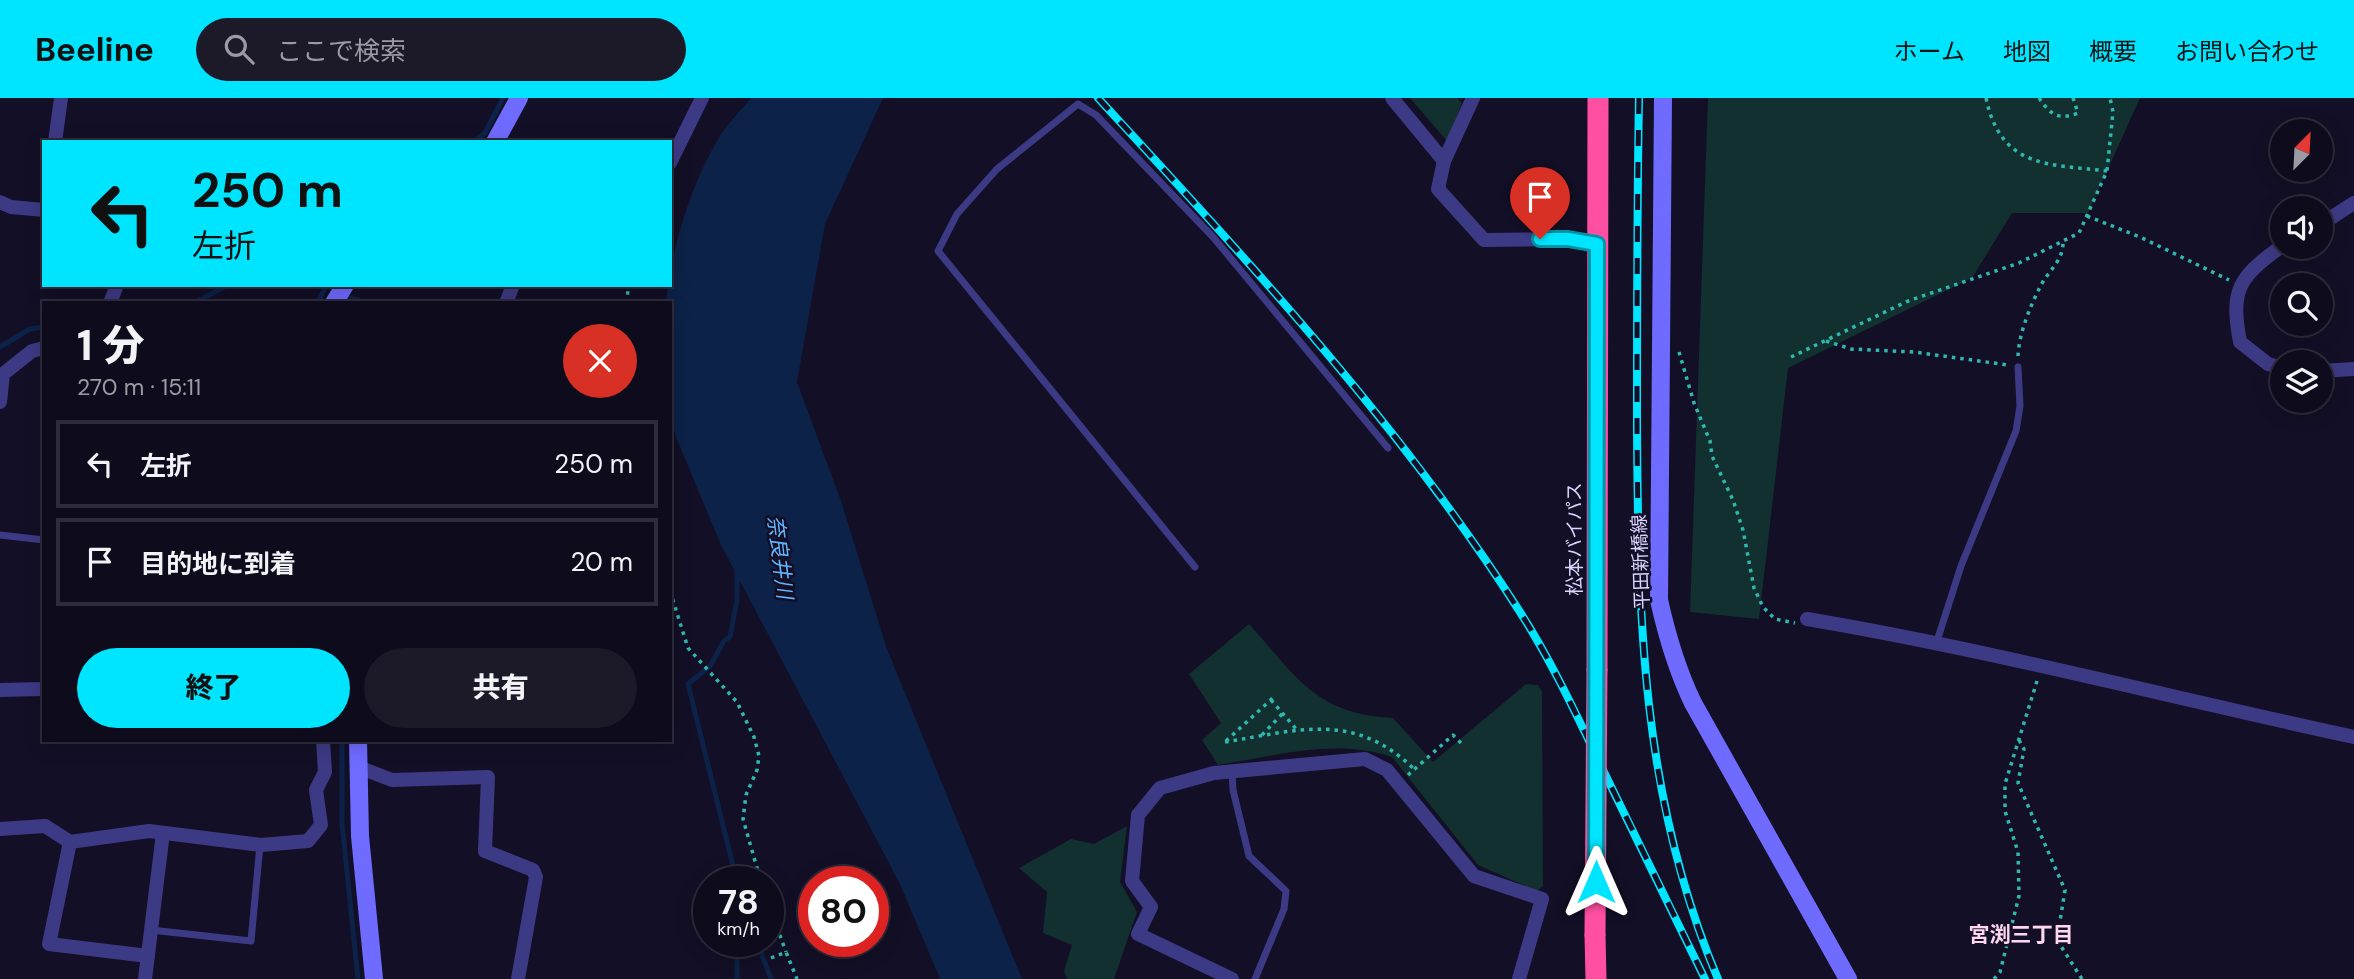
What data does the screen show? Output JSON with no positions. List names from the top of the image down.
{
  "streets": {
    "highway": ["松本バイパス"],
    "main road": ["平田新橋線"]
  },
  "districts": ["宮渕三丁目"],
  "water": ["奈良井川"],
  "north": "top right",
  "page": {
    "header": "Beeline",
    "search": "ここで検索",
    "nav": [
      "ホーム",
      "地図",
      "概要",
      "お問い合わせ"
    ],
    "turn": ["250 m", "左折"],
    "heading": ["1 分", "270 m · 15:11"],
    "list": [
      {
        "name": "左折",
        "value": "250 m"
      },
      {
        "name": "目的地に到着",
        "value": "20 m"
      }
    ],
    "buttons": ["終了", "共有"],
    "speed": "78 km/h",
    "limit": "80"
  }
}
